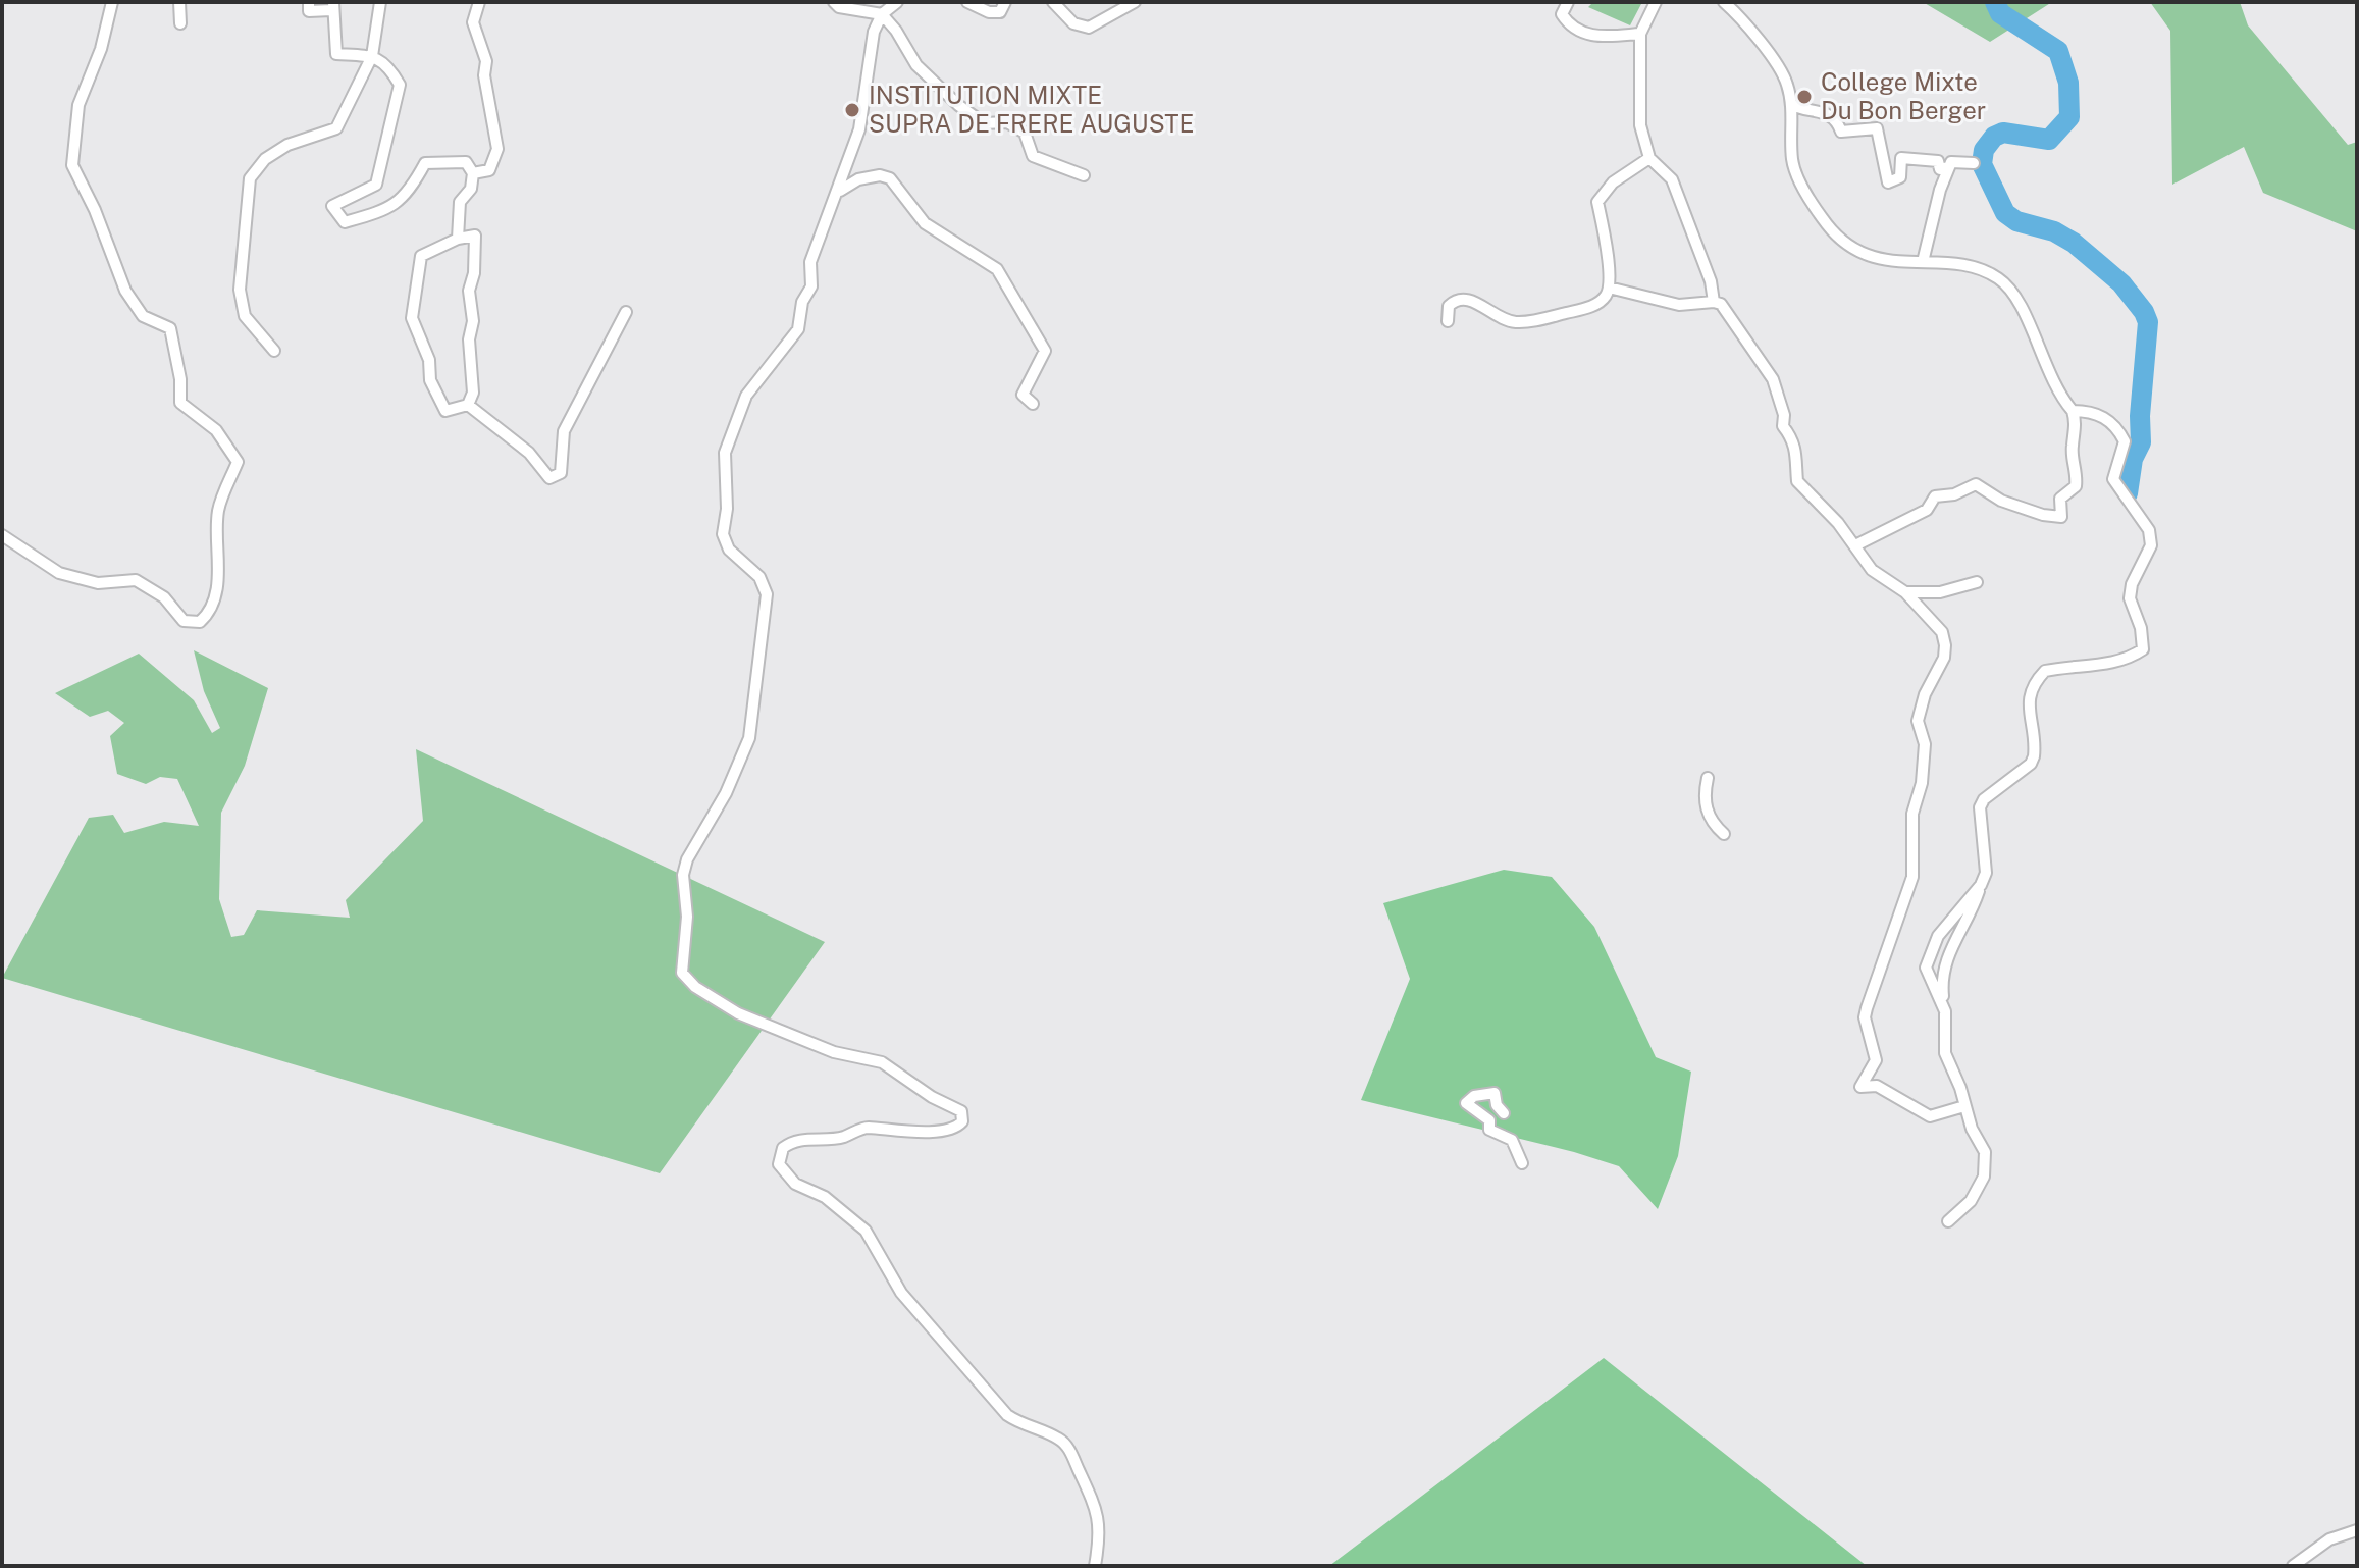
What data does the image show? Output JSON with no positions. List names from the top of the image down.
{
  "places": ["College Mixte Du Bon Berger", "INSTITUTION MIXTE SUPRA DE FRERE AUGUSTE"]
}
